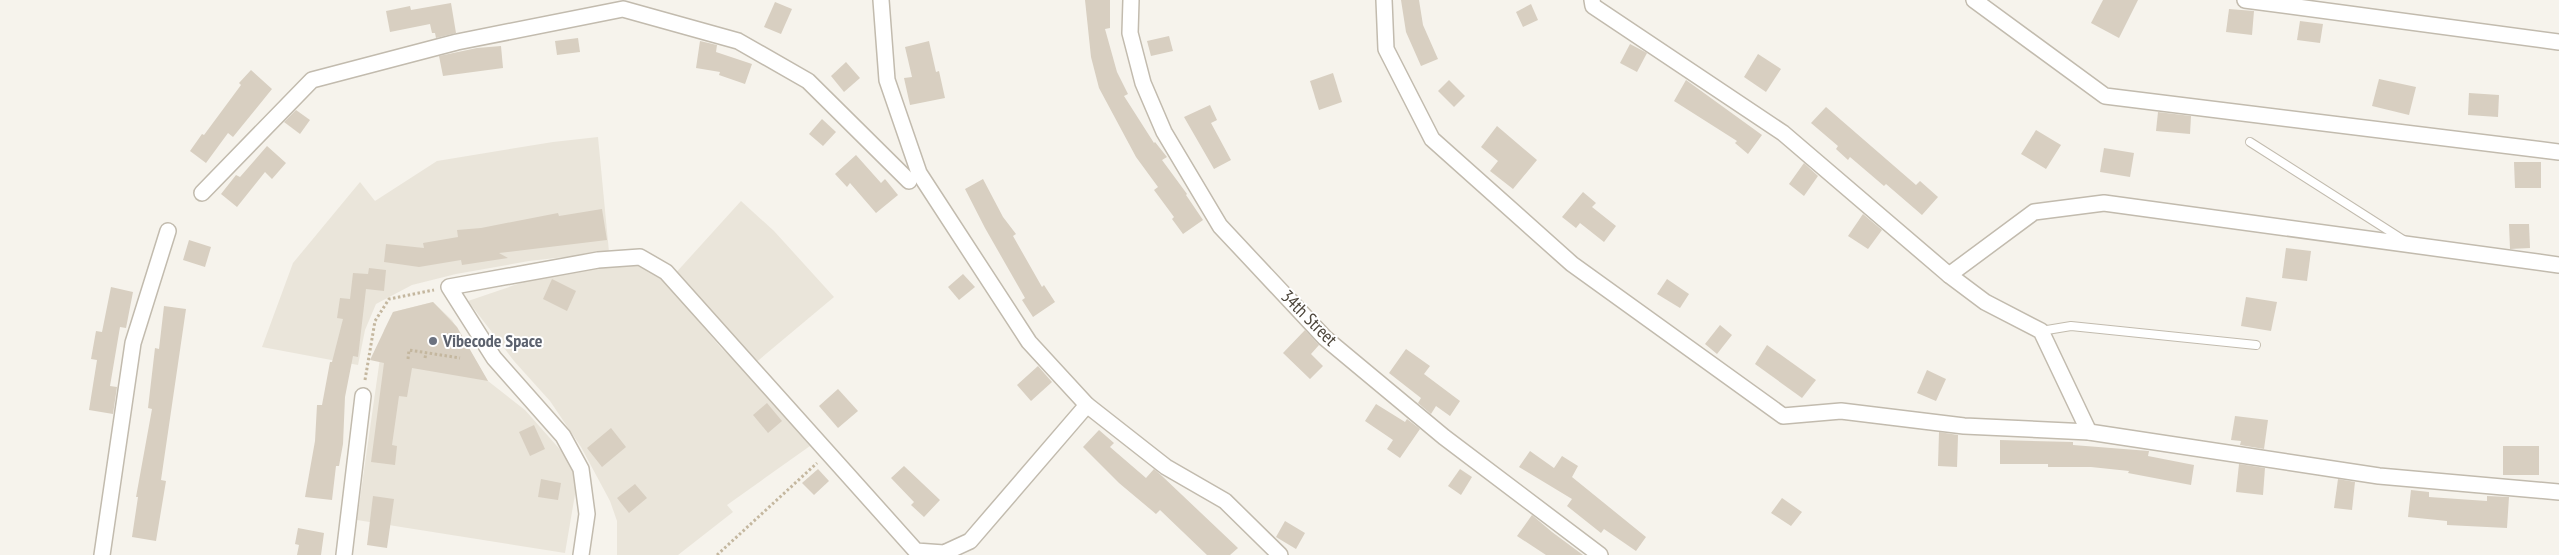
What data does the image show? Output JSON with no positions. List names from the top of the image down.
{
  "streets": {
    "street": ["34th Street"]
  },
  "places": ["Vibecode Space"]
}
